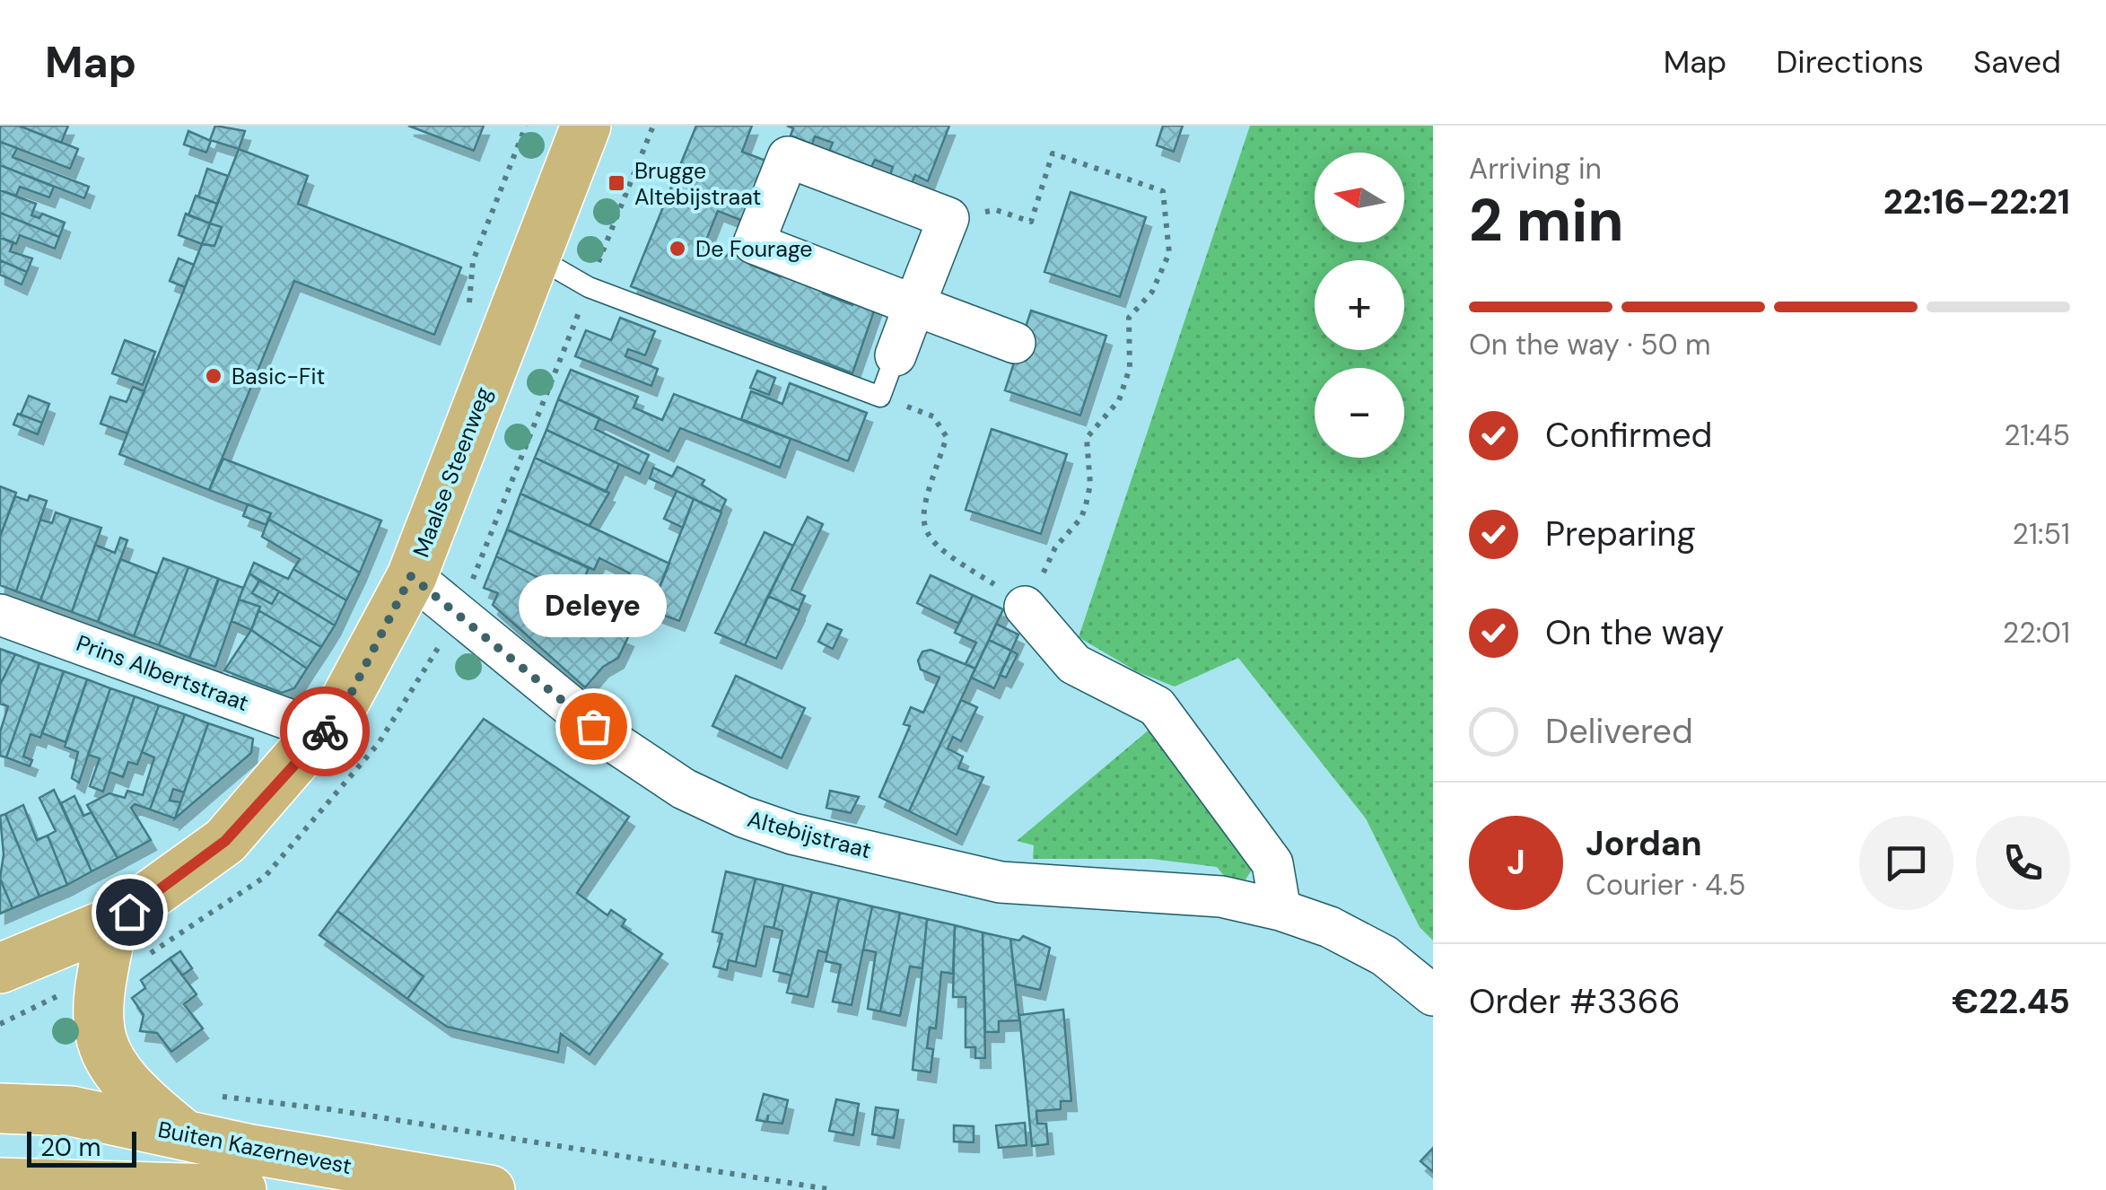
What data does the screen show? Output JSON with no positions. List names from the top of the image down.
{
  "streets": {
    "main road": ["Maalse Steenweg", "Buiten Kazernevest"],
    "street": ["Prins Albertstraat", "Altebijstraat"]
  },
  "crossings": [
    ["Maalse Steenweg", "Prins Albertstraat"],
    ["Maalse Steenweg", "Altebijstraat"]
  ],
  "places": {
    "transit": ["Brugge Altebijstraat"],
    "other": ["De Fourage", "Basic-Fit", "Deleye"]
  },
  "scale_bar": "20 m",
  "north": "left",
  "page": {
    "header": "Map",
    "nav": ["Map", "Directions", "Saved"],
    "heading": ["2 min", "Arriving in", "22:16–22:21"],
    "panel": [
      "Jordan",
      "Courier · 4.5",
      "Order #3366",
      "€22.45"
    ],
    "map_buttons": ["+", "−"],
    "bar": "On the way · 50 m",
    "list": [
      ["Confirmed", "21:45"],
      ["Preparing", "21:51"],
      ["On the way", "22:01"],
      "Delivered"
    ],
    "bubble": "Deleye",
    "round": "J",
    "scale": "20 m"
  }
}
